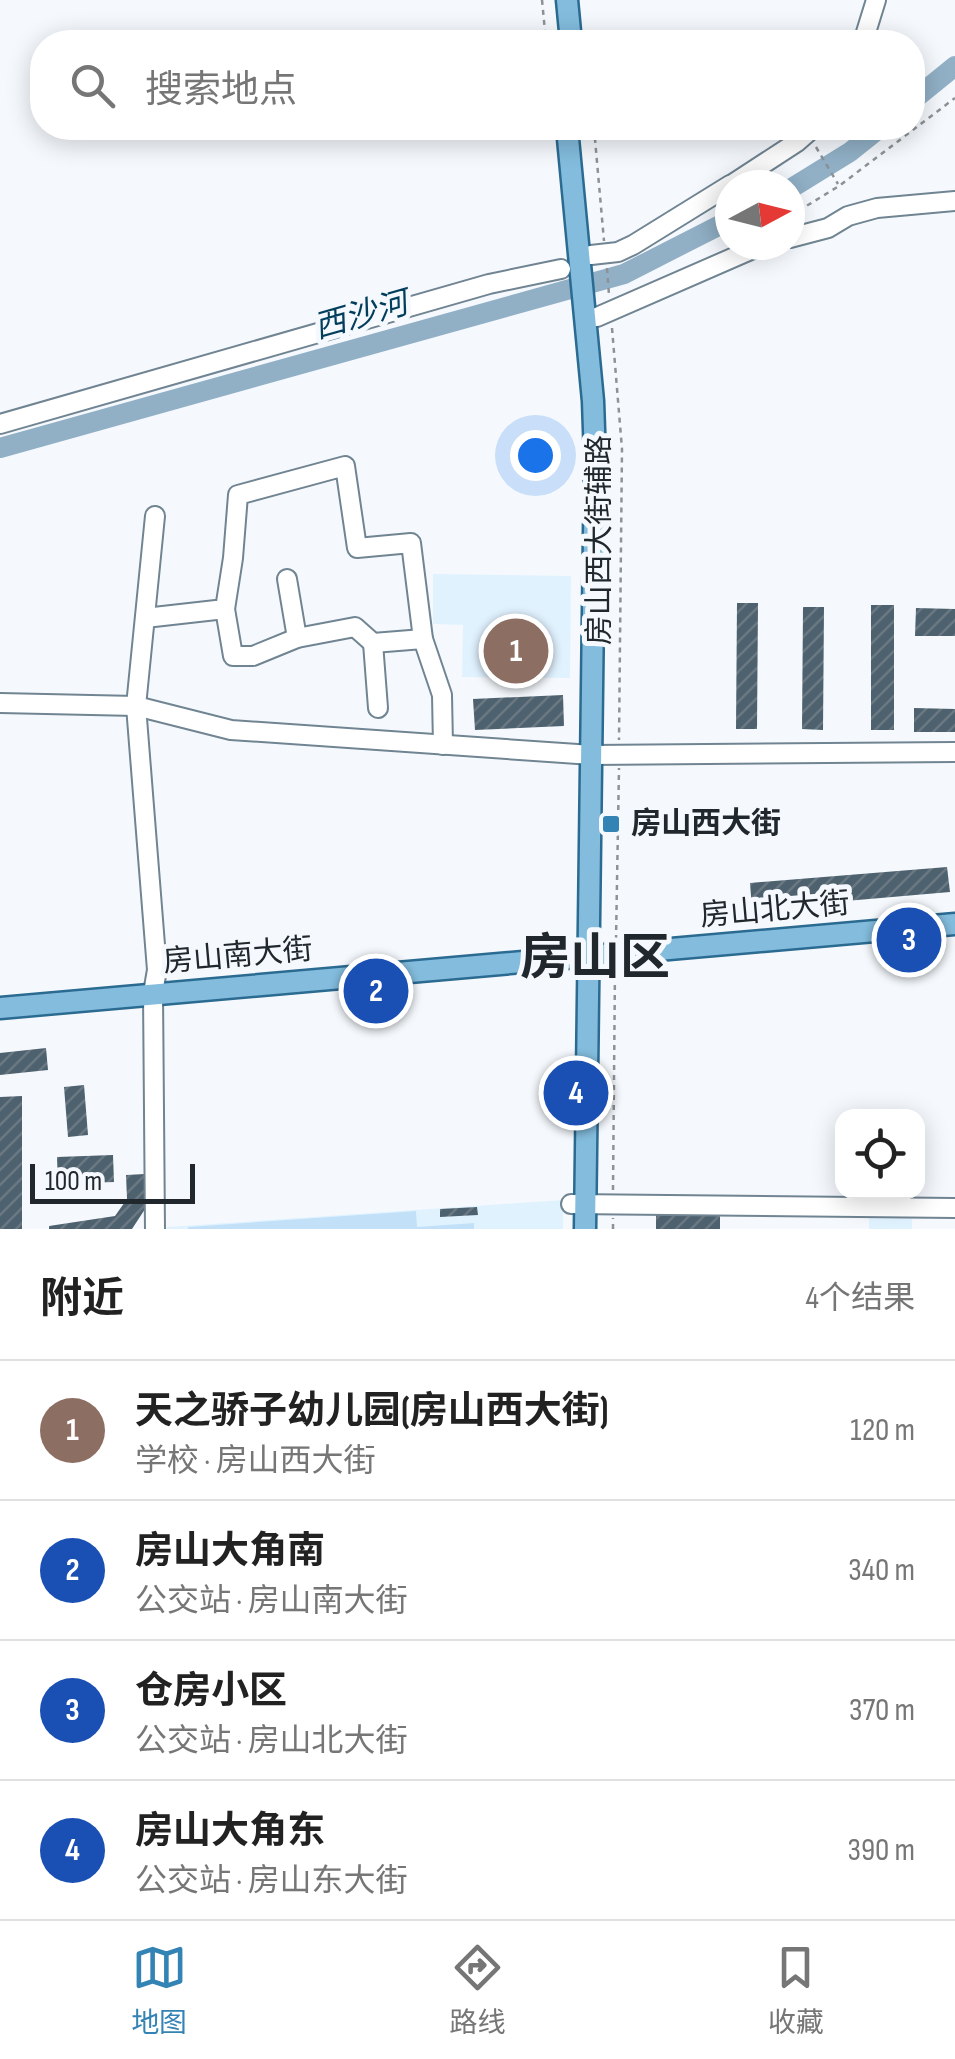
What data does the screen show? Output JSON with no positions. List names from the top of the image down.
{
  "streets": {
    "main road": ["房山北大街", "房山南大街"],
    "path": ["房山西大街辅路"]
  },
  "crossings": [
    ["房山西大街辅路", "房山北大街"],
    ["房山西大街辅路", "房山南大街"],
    ["房山北大街", "房山南大街"]
  ],
  "districts": ["房山区"],
  "water": ["西沙河"],
  "places": {
    "transit": ["房山西大街"]
  },
  "scale_bar": "100 m",
  "north": "right",
  "page": {
    "search": "搜索地点",
    "pins": [
      "1",
      "3",
      "2",
      "4"
    ],
    "scale": "100 m",
    "heading": ["附近", "4个结果"],
    "list": [
      {
        "mark": "1",
        "name": "天之骄子幼儿园(房山西大街)",
        "note": "学校 · 房山西大街",
        "value": "120 m"
      },
      {
        "mark": "2",
        "name": "房山大角南",
        "note": "公交站 · 房山南大街",
        "value": "340 m"
      },
      {
        "mark": "3",
        "name": "仓房小区",
        "note": "公交站 · 房山北大街",
        "value": "370 m"
      },
      {
        "mark": "4",
        "name": "房山大角东",
        "note": "公交站 · 房山东大街",
        "value": "390 m"
      }
    ],
    "nav": ["地图", "路线", "收藏"]
  }
}
